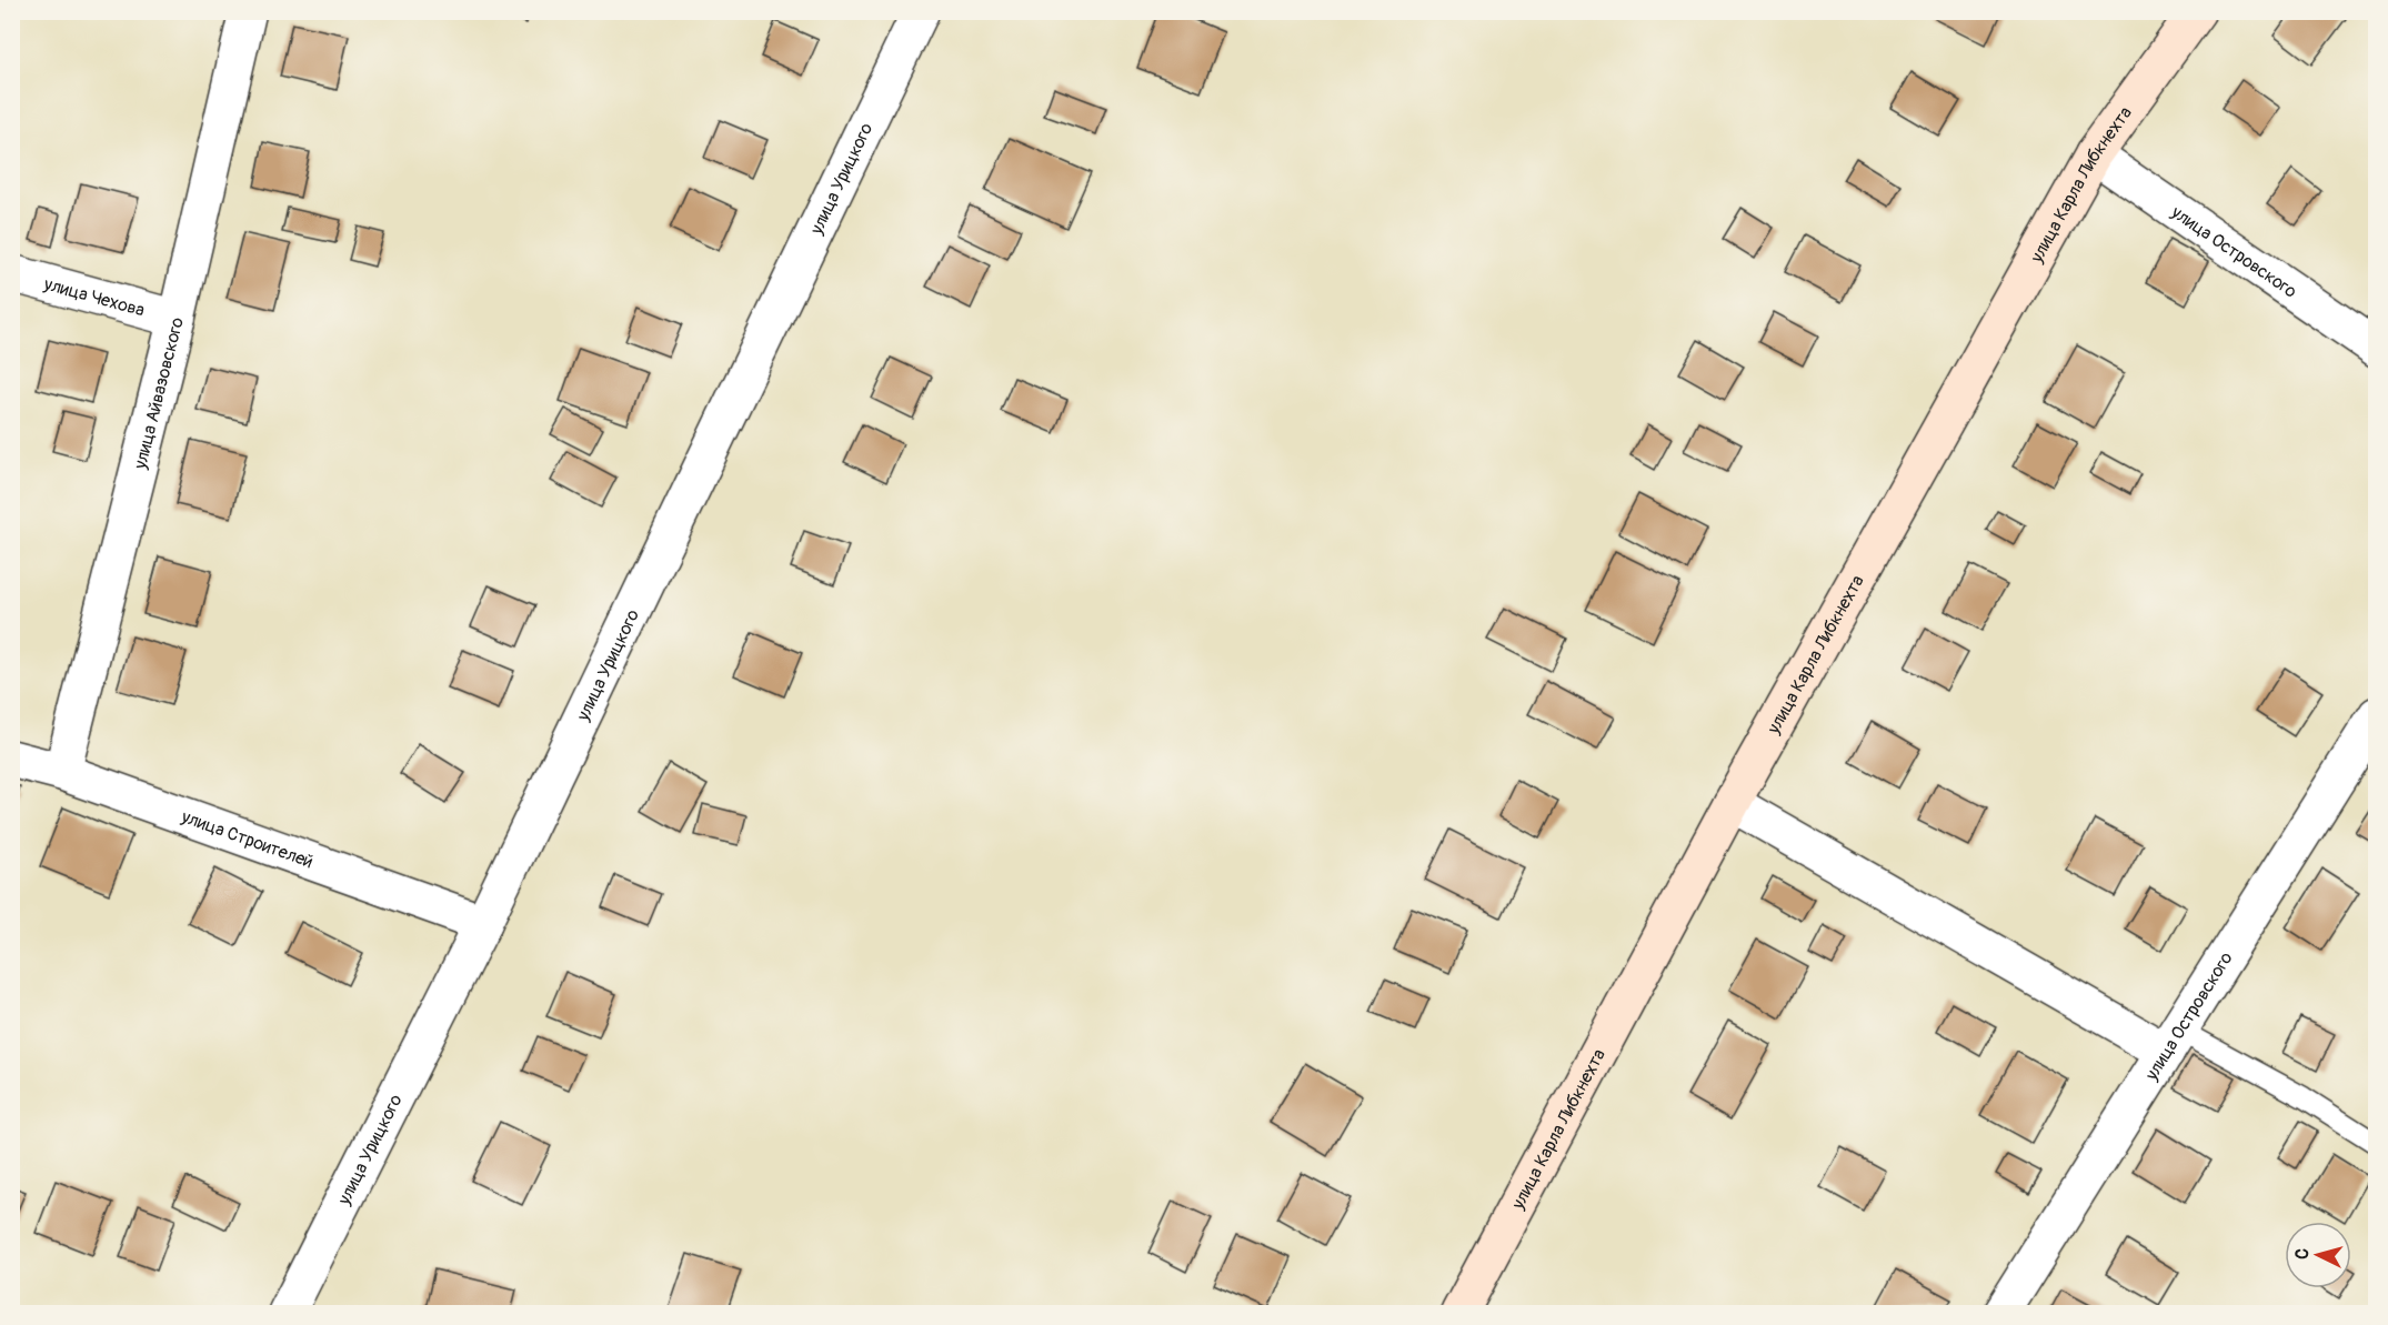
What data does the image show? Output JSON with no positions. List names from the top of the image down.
{
  "streets": {
    "main road": ["улица Карла Либкнехта"],
    "street": [
      "улица Урицкого",
      "улица Островского",
      "улица Чехова",
      "улица Айвазовского",
      "улица Строителей"
    ]
  },
  "crossings": [
    ["улица Урицкого", "улица Строителей"],
    ["улица Карла Либкнехта", "улица Островского"],
    ["улица Чехова", "улица Айвазовского"],
    ["улица Айвазовского", "улица Строителей"]
  ],
  "north": "left"
}
